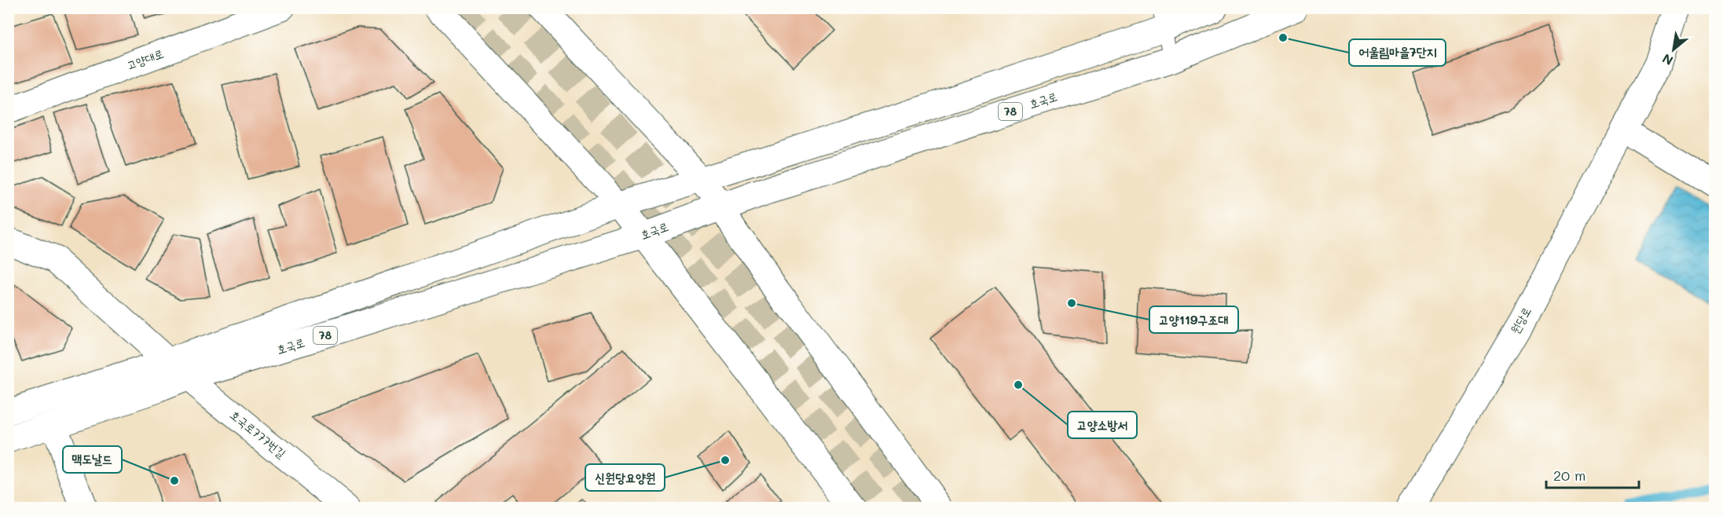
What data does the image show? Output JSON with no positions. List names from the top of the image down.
{
  "streets": {
    "main road": [
      "고양대로",
      "호국로",
      "78",
      "원당로",
      "호국로777번길"
    ]
  },
  "crossings": [
    ["호국로", "호국로777번길"],
    ["78", "호국로777번길"]
  ],
  "places": [
    "어울림마을7단지",
    "고양119구조대",
    "고양소방서",
    "신원당요양원",
    "맥도날드"
  ],
  "scale_bar": "20 m",
  "north": "bottom left"
}
